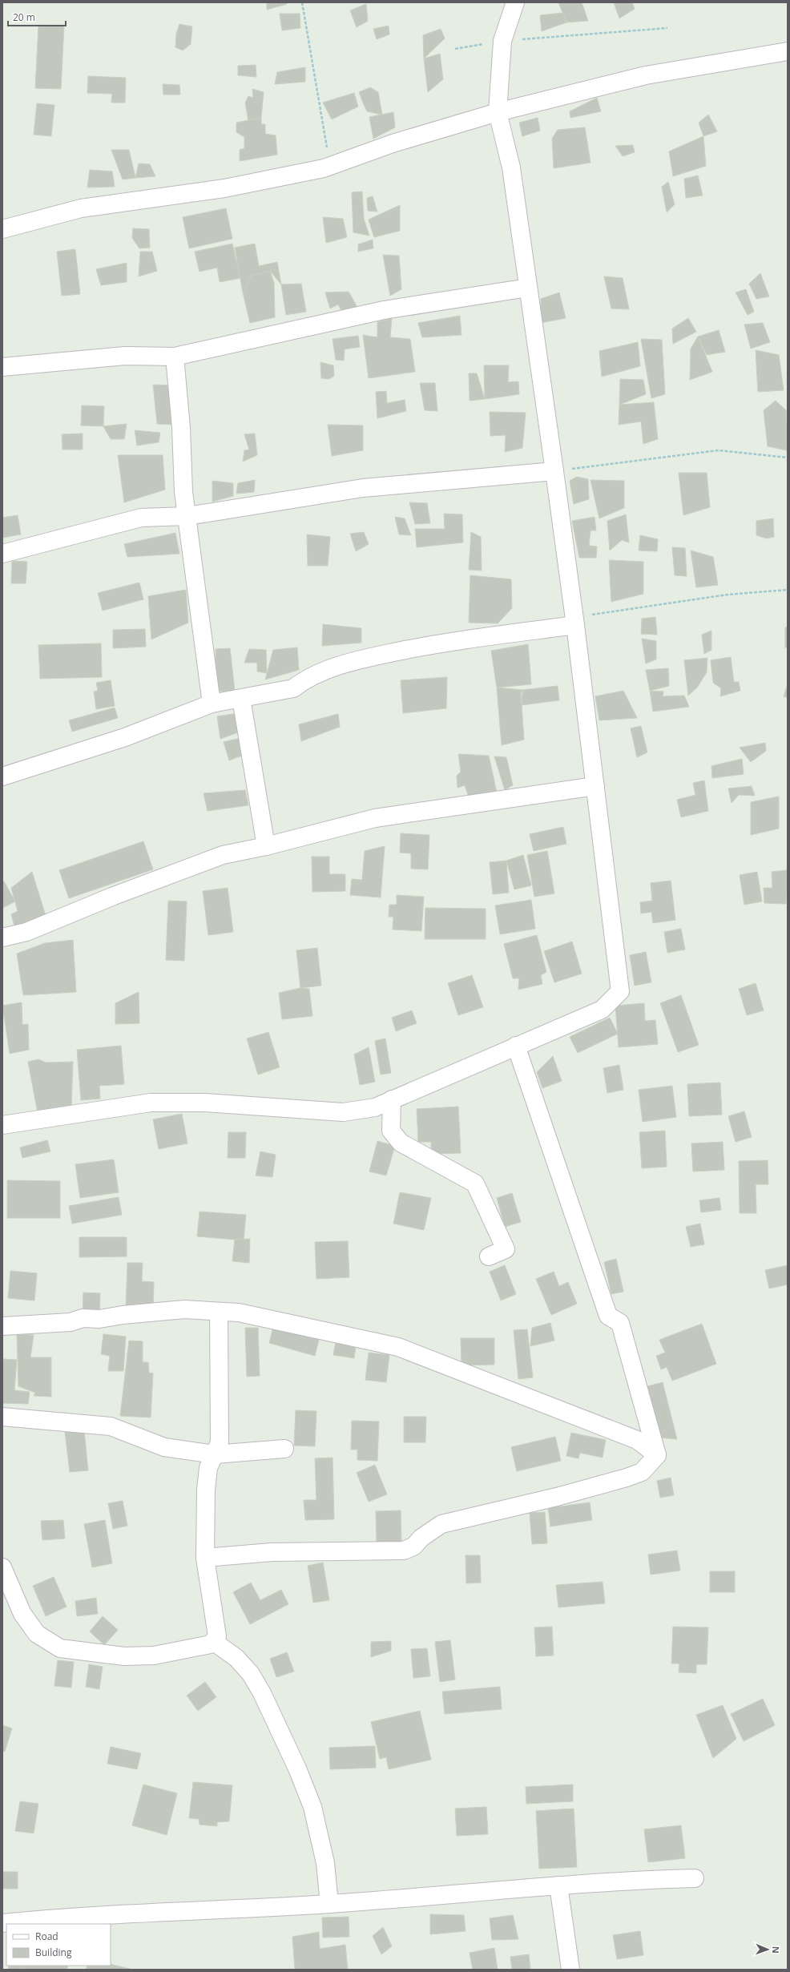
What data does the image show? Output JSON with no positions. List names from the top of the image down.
{
  "legend": ["Road", "Building"],
  "scale_bar": "20 m",
  "north": "right"
}
